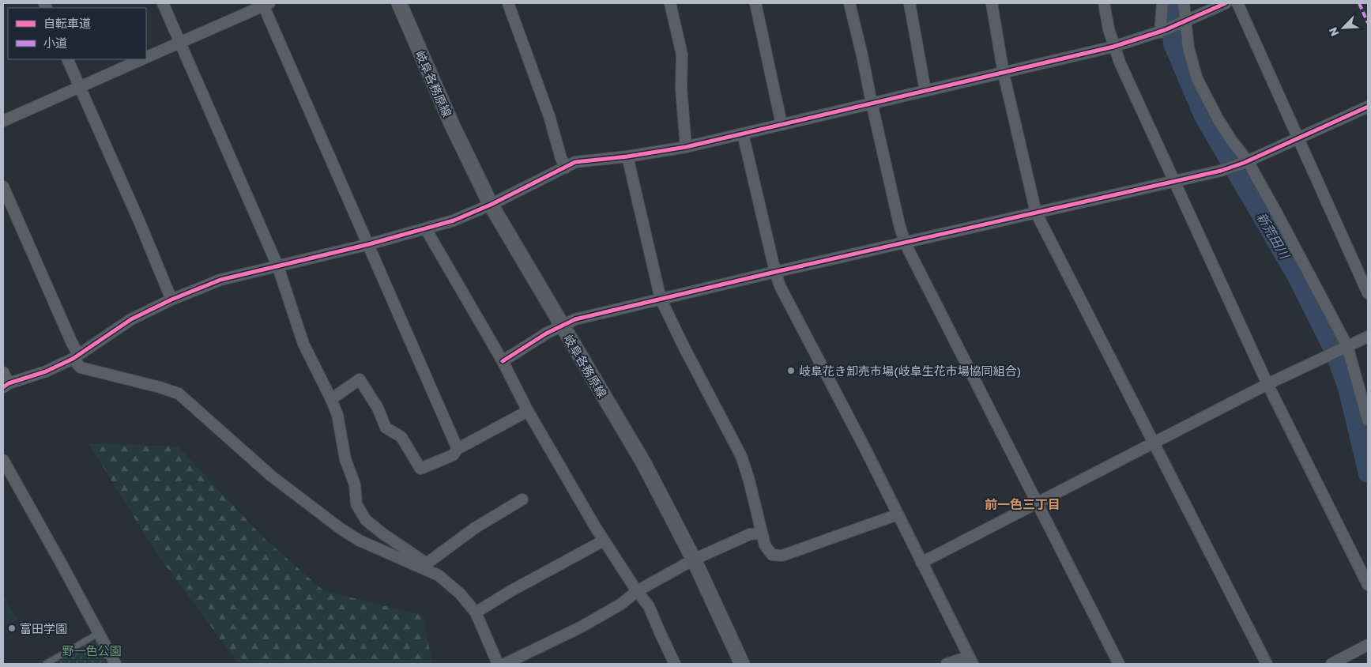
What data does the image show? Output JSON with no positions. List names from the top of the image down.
{
  "streets": {
    "main road": ["岐阜各務原線"]
  },
  "districts": ["前一色三丁目"],
  "water": ["新荒田川"],
  "parks": ["野一色公園"],
  "places": ["岐阜花き卸売市場(岐阜生花市場協同組合)", "富田学園"],
  "legend": ["自転車道", "小道"],
  "north": "bottom left"
}
